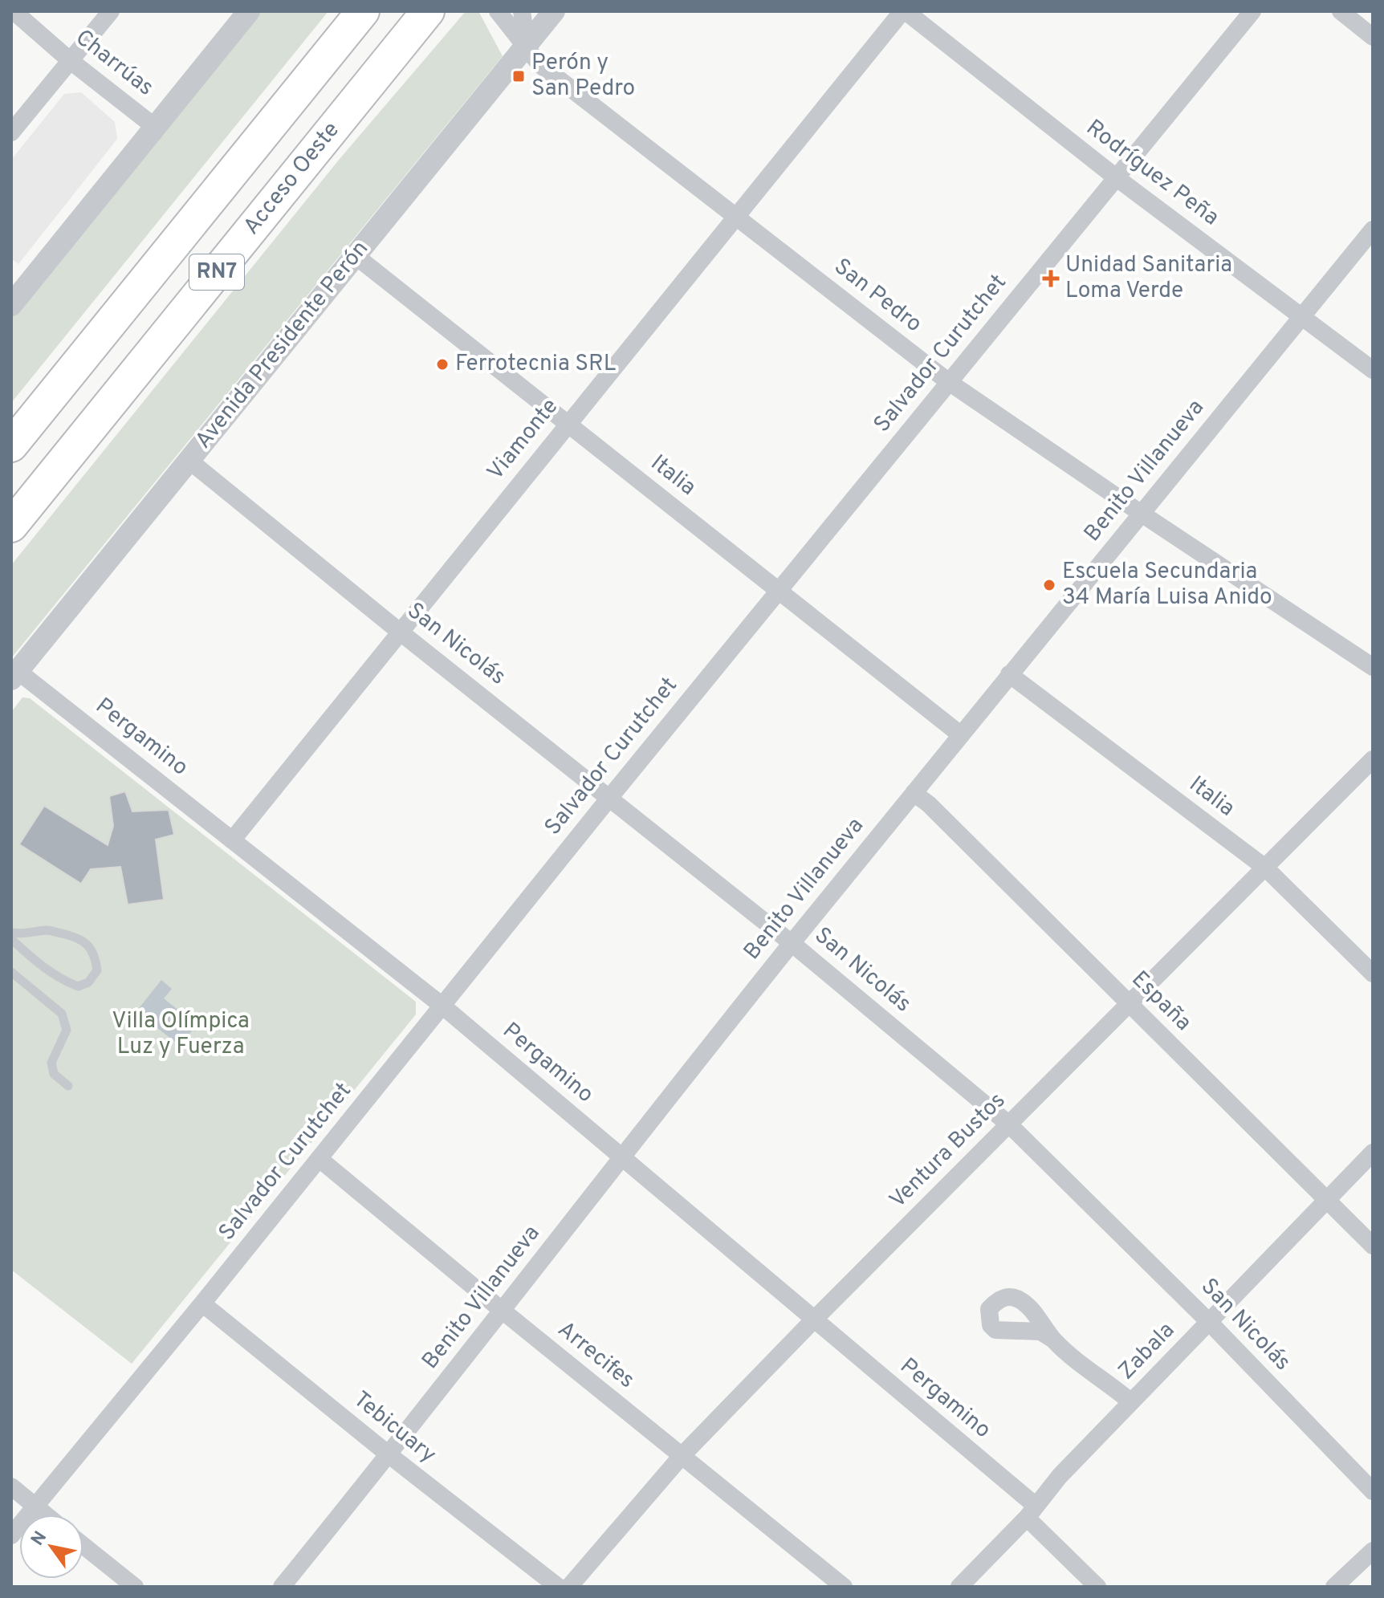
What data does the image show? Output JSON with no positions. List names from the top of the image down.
{
  "streets": {
    "highway": ["Acceso Oeste", "RN7"],
    "street": [
      "Charrúas",
      "Rodríguez Peña",
      "San Pedro",
      "Avenida Presidente Perón",
      "Salvador Curutchet",
      "Viamonte",
      "Benito Villanueva",
      "Italia",
      "San Nicolás",
      "Pergamino",
      "España",
      "Ventura Bustos",
      "Zabala",
      "Arrecifes",
      "Tebicuary"
    ]
  },
  "crossings": [
    ["Rodríguez Peña", "Salvador Curutchet"],
    ["Rodríguez Peña", "Viamonte"],
    ["Rodríguez Peña", "Benito Villanueva"],
    ["San Pedro", "Avenida Presidente Perón"],
    ["San Pedro", "Salvador Curutchet"],
    ["San Pedro", "Viamonte"],
    ["San Pedro", "Benito Villanueva"],
    ["Avenida Presidente Perón", "Italia"],
    ["Avenida Presidente Perón", "San Nicolás"],
    ["Avenida Presidente Perón", "Pergamino"],
    ["Salvador Curutchet", "Italia"],
    ["Salvador Curutchet", "San Nicolás"],
    ["Salvador Curutchet", "Pergamino"],
    ["Salvador Curutchet", "Arrecifes"],
    ["Salvador Curutchet", "Tebicuary"],
    ["Viamonte", "Italia"],
    ["Viamonte", "San Nicolás"],
    ["Viamonte", "Pergamino"],
    ["Benito Villanueva", "Italia"],
    ["Benito Villanueva", "San Nicolás"],
    ["Benito Villanueva", "Pergamino"],
    ["Benito Villanueva", "España"],
    ["Benito Villanueva", "Arrecifes"],
    ["Benito Villanueva", "Tebicuary"],
    ["Italia", "Ventura Bustos"],
    ["San Nicolás", "Ventura Bustos"],
    ["San Nicolás", "Zabala"],
    ["Pergamino", "Ventura Bustos"],
    ["Pergamino", "Zabala"],
    ["España", "Ventura Bustos"],
    ["España", "Zabala"],
    ["Ventura Bustos", "Arrecifes"]
  ],
  "parks": ["Villa Olímpica Luz y Fuerza"],
  "places": {
    "transit": ["Perón y San Pedro"],
    "health": ["Unidad Sanitaria Loma Verde"],
    "other": ["Ferrotecnia SRL", "Escuela Secundaria 34 María Luisa Anido"]
  },
  "north": "top left"
}
